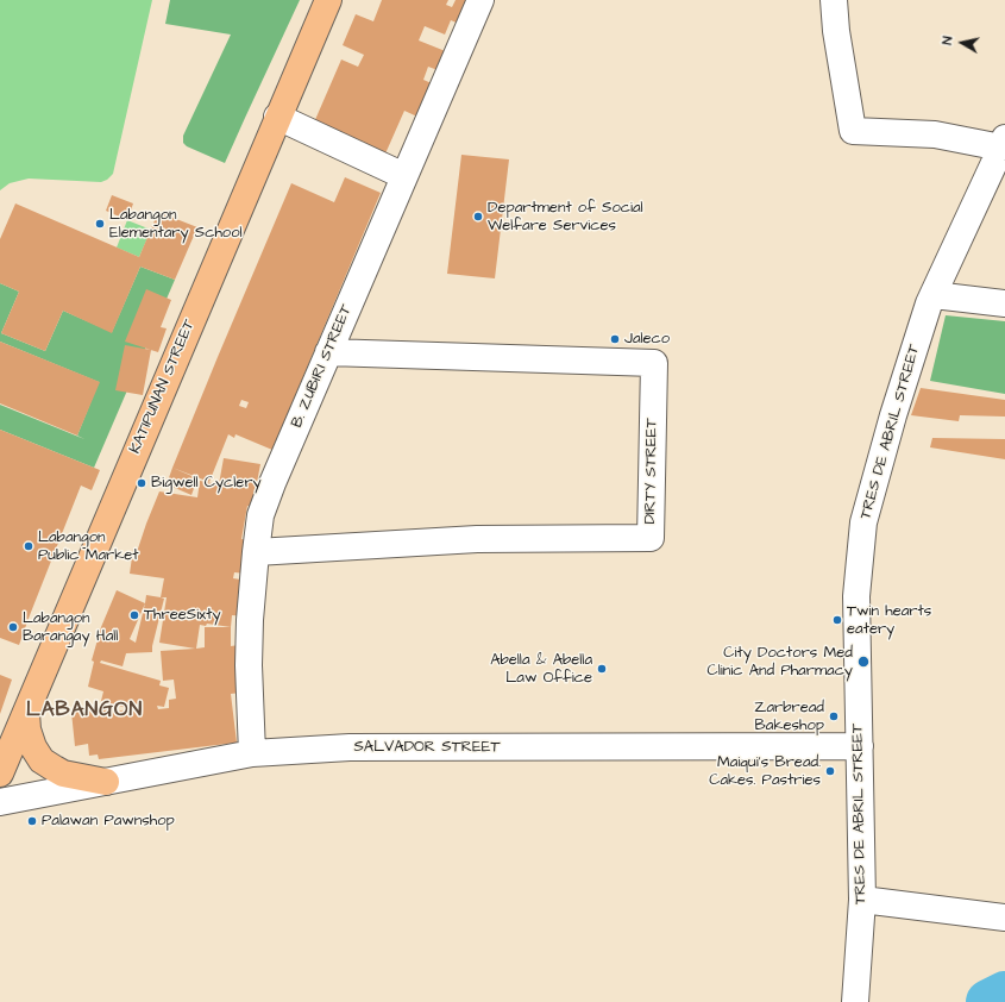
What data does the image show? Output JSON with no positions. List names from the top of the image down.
{
  "streets": {
    "main road": ["KATIPUNAN STREET"],
    "street": [
      "B. ZUBIRI STREET",
      "TRES DE ABRIL STREET",
      "DIRTY STREET",
      "SALVADOR STREET"
    ]
  },
  "crossings": [
    ["B. ZUBIRI STREET", "DIRTY STREET"],
    ["B. ZUBIRI STREET", "SALVADOR STREET"],
    ["TRES DE ABRIL STREET", "SALVADOR STREET"]
  ],
  "districts": ["LABANGON"],
  "places": [
    "Department of Social Welfare Services",
    "Labangon Elementary School",
    "Jaleco",
    "Bigwell Cyclery",
    "Labangon Public Market",
    "ThreeSixty",
    "Twin hearts eatery",
    "Labangon Barangay Hall",
    "City Doctors Med Clinic And Pharmacy",
    "Abella & Abella Law Office",
    "Zarbread Bakeshop",
    "Maiqui's Bread. Cakes. Pastries",
    "Palawan Pawnshop"
  ],
  "north": "left"
}
